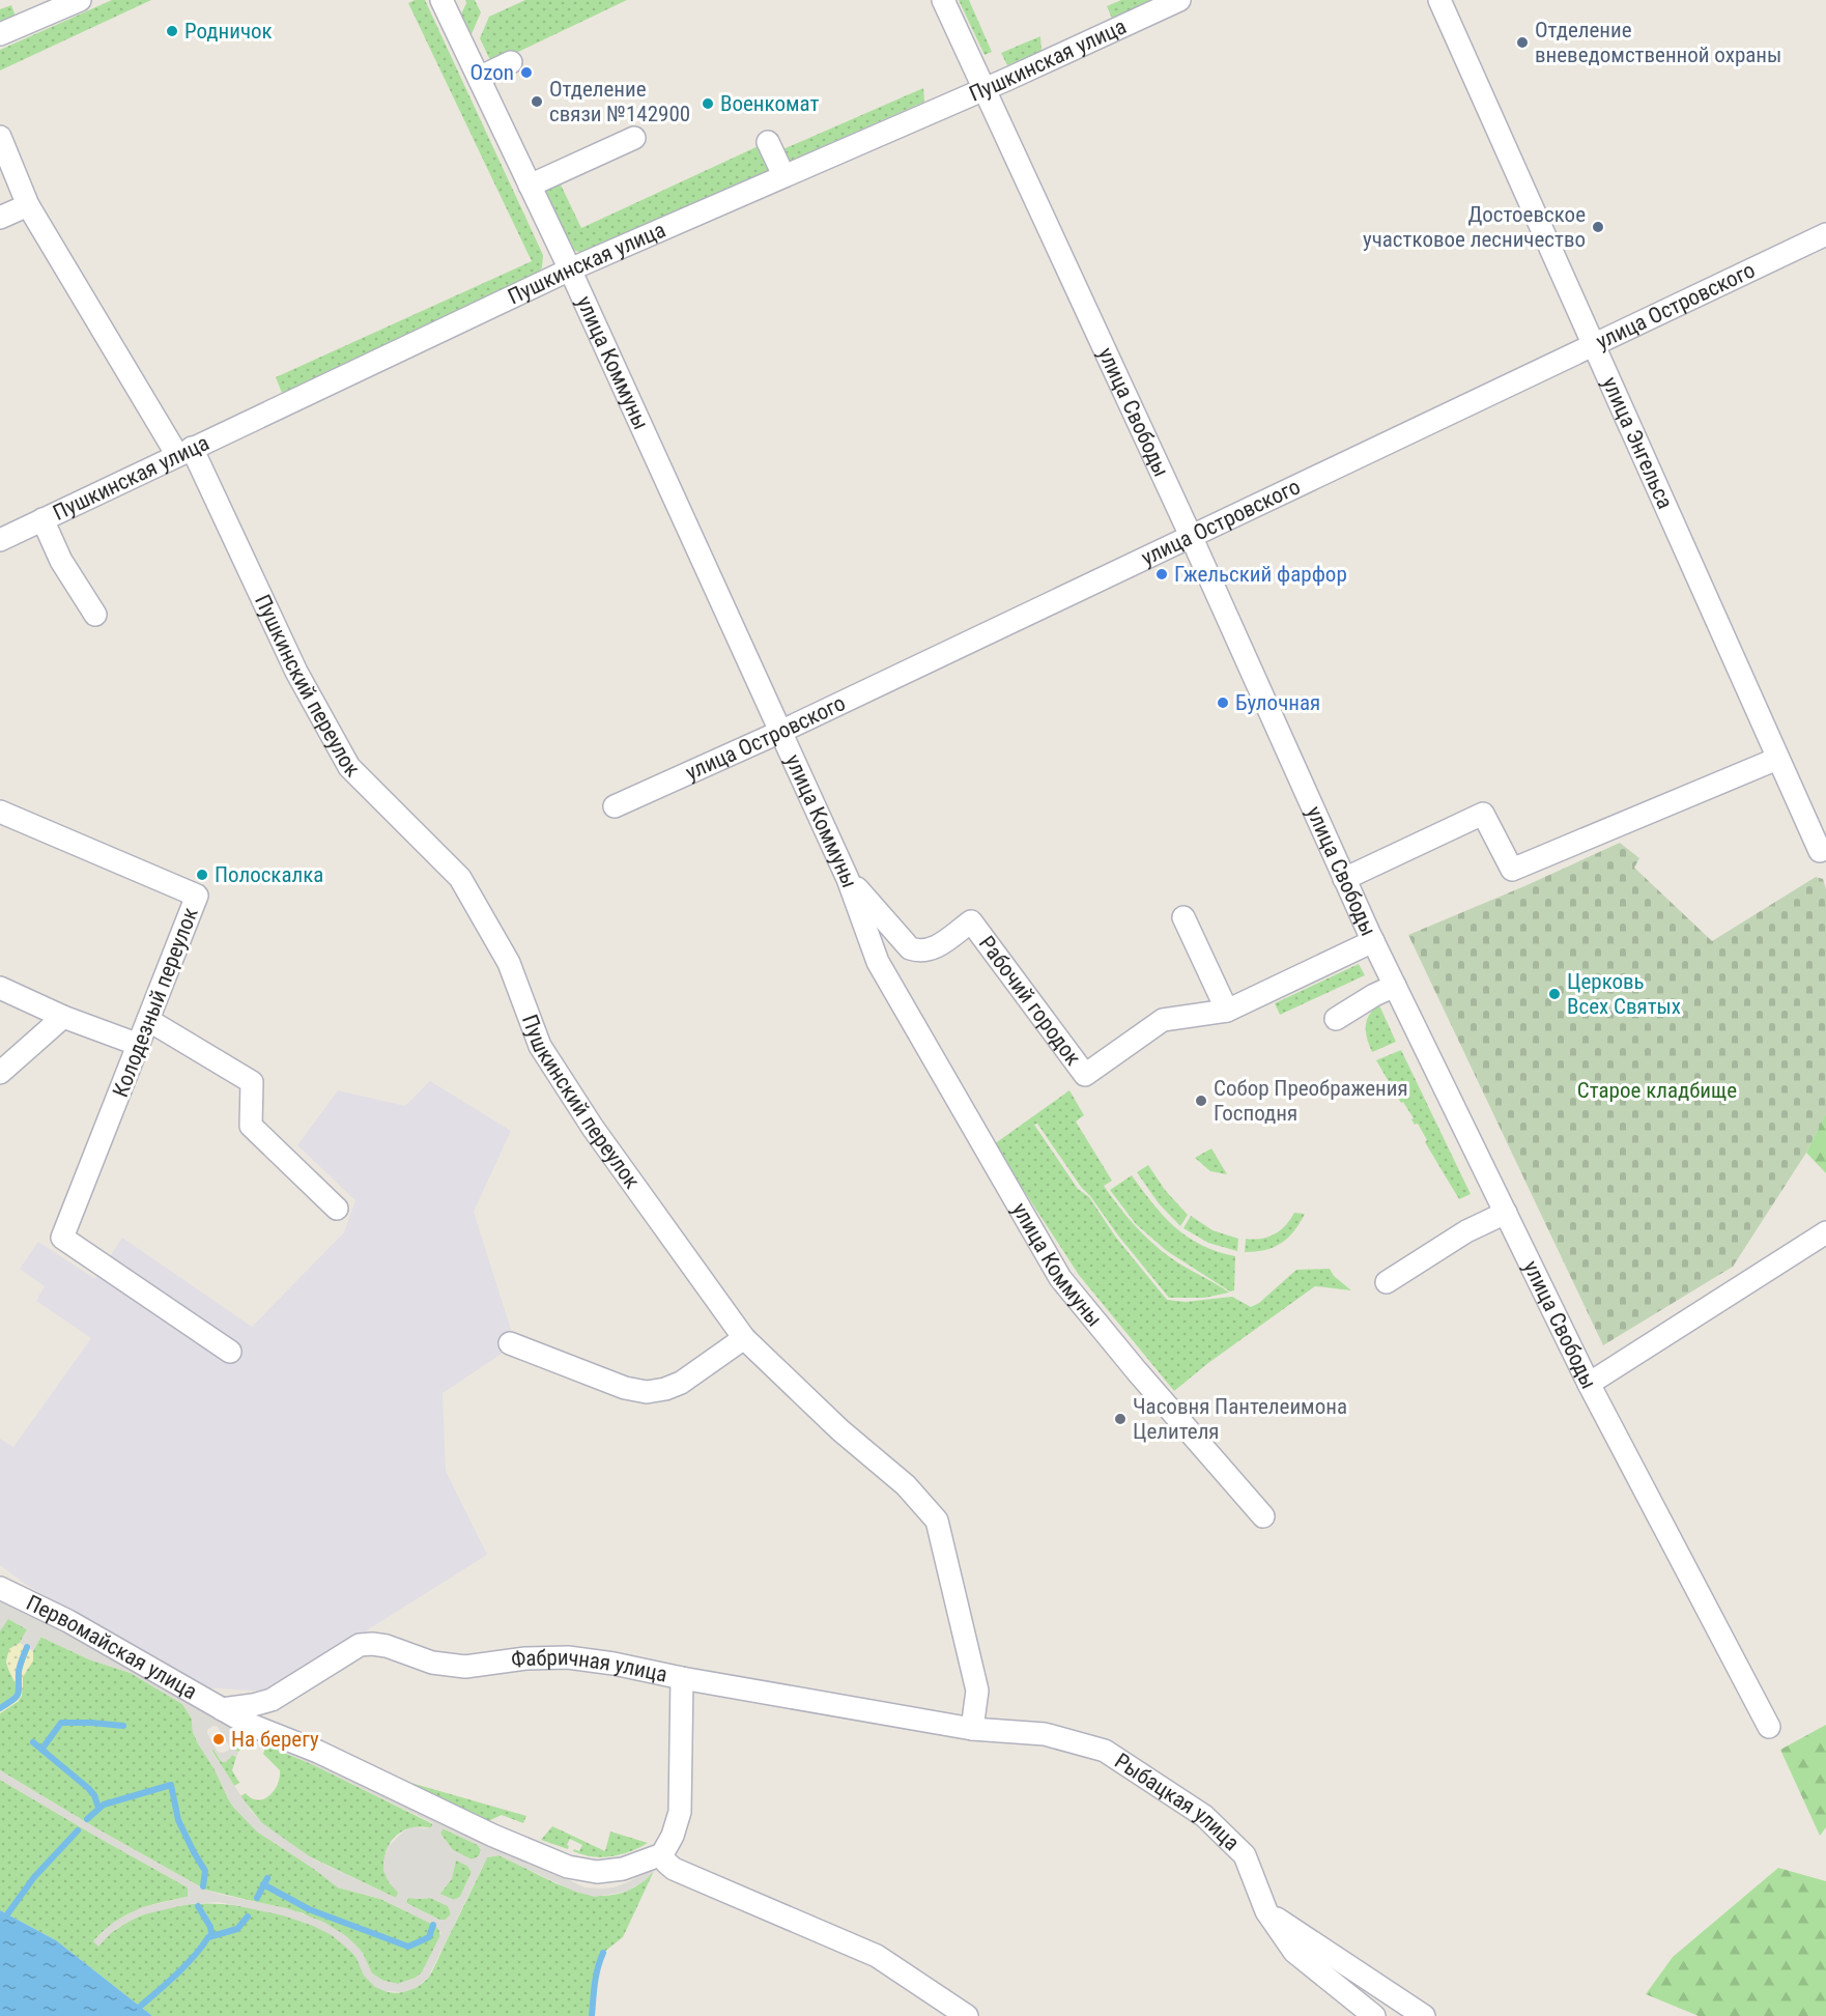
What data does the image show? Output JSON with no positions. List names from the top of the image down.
{
  "streets": {
    "street": [
      "Пушкинская улица",
      "улица Островского",
      "улица Коммуны",
      "улица Свободы",
      "улица Энгельса",
      "Пушкинский переулок",
      "Рабочий городок",
      "Колодезный переулок",
      "Первомайская улица",
      "Фабричная улица",
      "Рыбацкая улица"
    ]
  },
  "crossings": [
    ["Пушкинская улица", "улица Коммуны"],
    ["Пушкинская улица", "улица Свободы"],
    ["Пушкинская улица", "Пушкинский переулок"],
    ["улица Островского", "улица Коммуны"],
    ["улица Островского", "улица Свободы"],
    ["улица Островского", "улица Энгельса"],
    ["улица Коммуны", "Рабочий городок"],
    ["улица Свободы", "Рабочий городок"],
    ["Пушкинский переулок", "Фабричная улица"],
    ["Пушкинский переулок", "Рыбацкая улица"],
    ["Первомайская улица", "Фабричная улица"],
    ["Фабричная улица", "Рыбацкая улица"]
  ],
  "parks": ["Старое кладбище"],
  "places": [
    "Родничок",
    "Отделение вневедомственной охраны",
    "Ozon",
    "Отделение связи №142900",
    "Военкомат",
    "Достоевское участковое лесничество",
    "Гжельский фарфор",
    "Булочная",
    "Полоскалка",
    "Церковь Всех Святых",
    "Собор Преображения Господня",
    "Часовня Пантелеимона Целителя",
    "На берегу"
  ]
}
